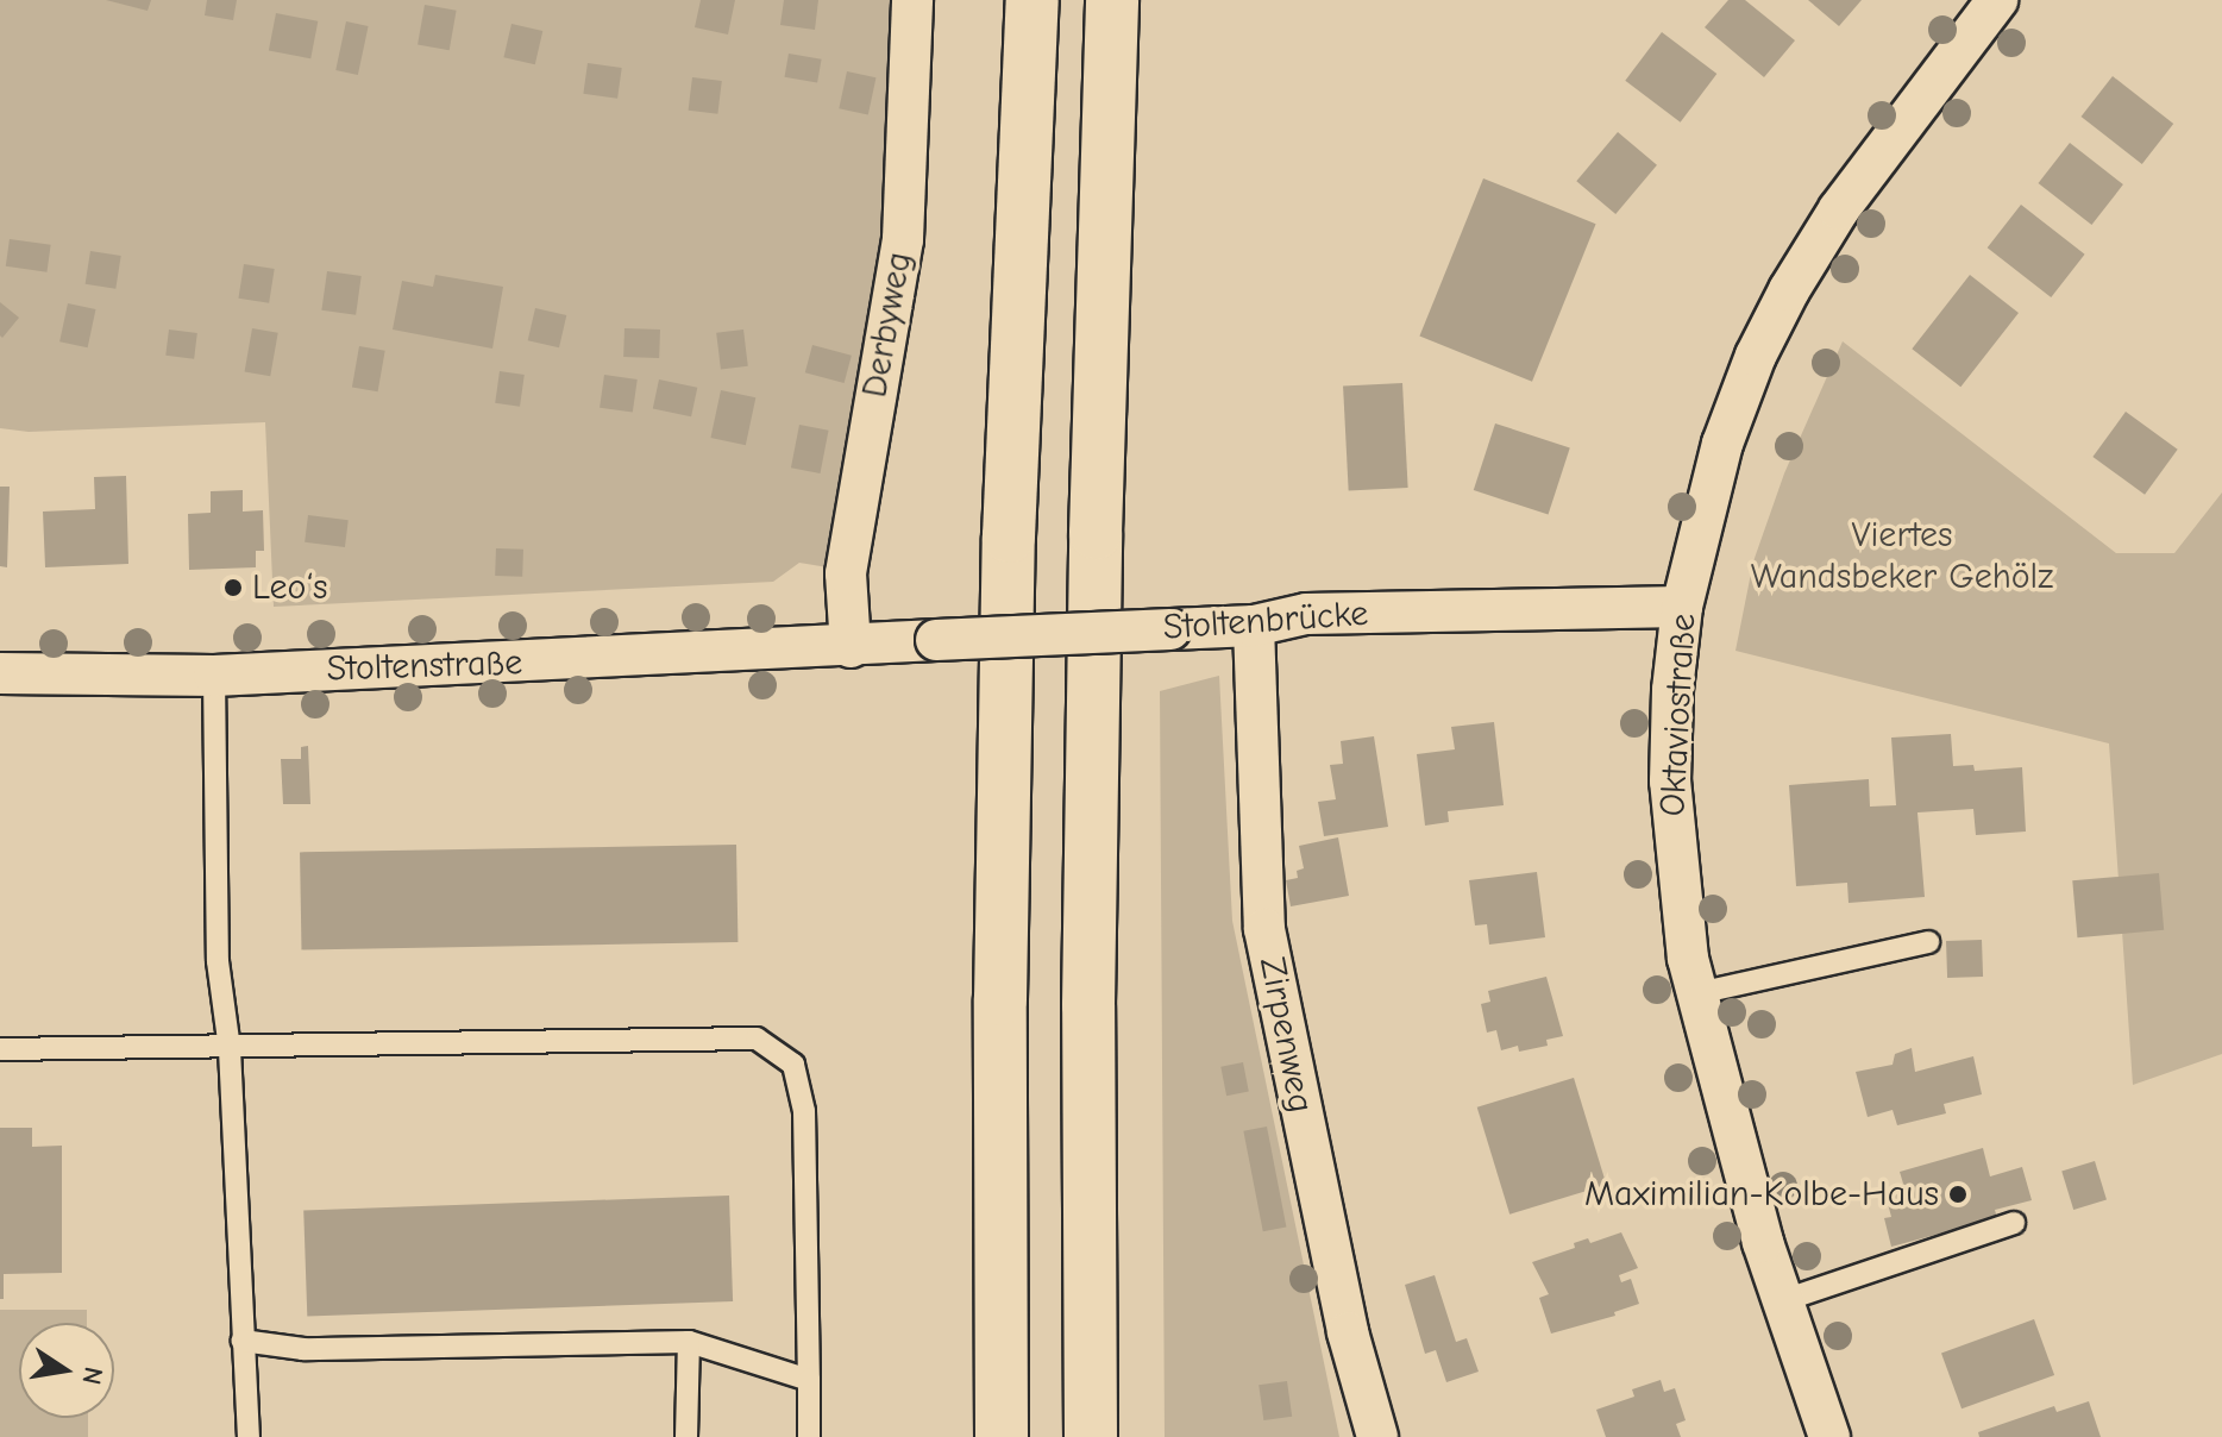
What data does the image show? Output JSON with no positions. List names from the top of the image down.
{
  "streets": {
    "street": [
      "Derbyweg",
      "Stoltenbrücke",
      "Stoltenstraße",
      "Oktaviostraße",
      "Zirpenweg"
    ]
  },
  "crossings": [
    ["Derbyweg", "Stoltenbrücke"],
    ["Derbyweg", "Stoltenstraße"],
    ["Stoltenbrücke", "Stoltenstraße"],
    ["Stoltenbrücke", "Oktaviostraße"],
    ["Stoltenbrücke", "Zirpenweg"]
  ],
  "parks": ["Viertes Wandsbeker Gehölz"],
  "places": ["Leo‘s", "Maximilian-Kolbe-Haus"],
  "north": "right"
}
